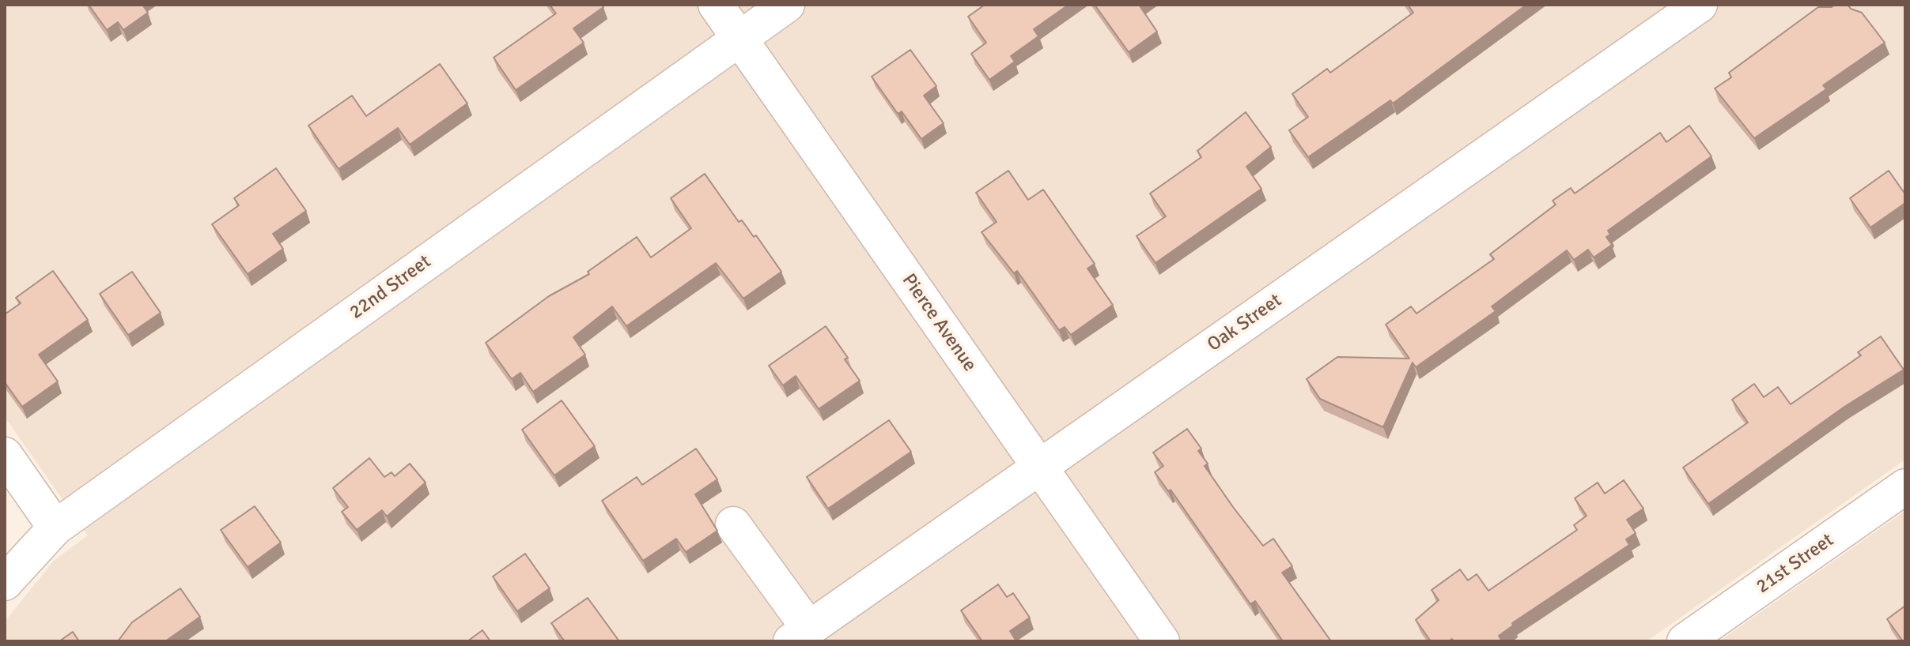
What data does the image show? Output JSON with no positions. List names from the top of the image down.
{
  "streets": {
    "street": [
      "22nd Street",
      "Pierce Avenue",
      "Oak Street",
      "21st Street"
    ]
  },
  "crossings": [
    ["22nd Street", "Pierce Avenue"],
    ["Pierce Avenue", "Oak Street"]
  ]
}
